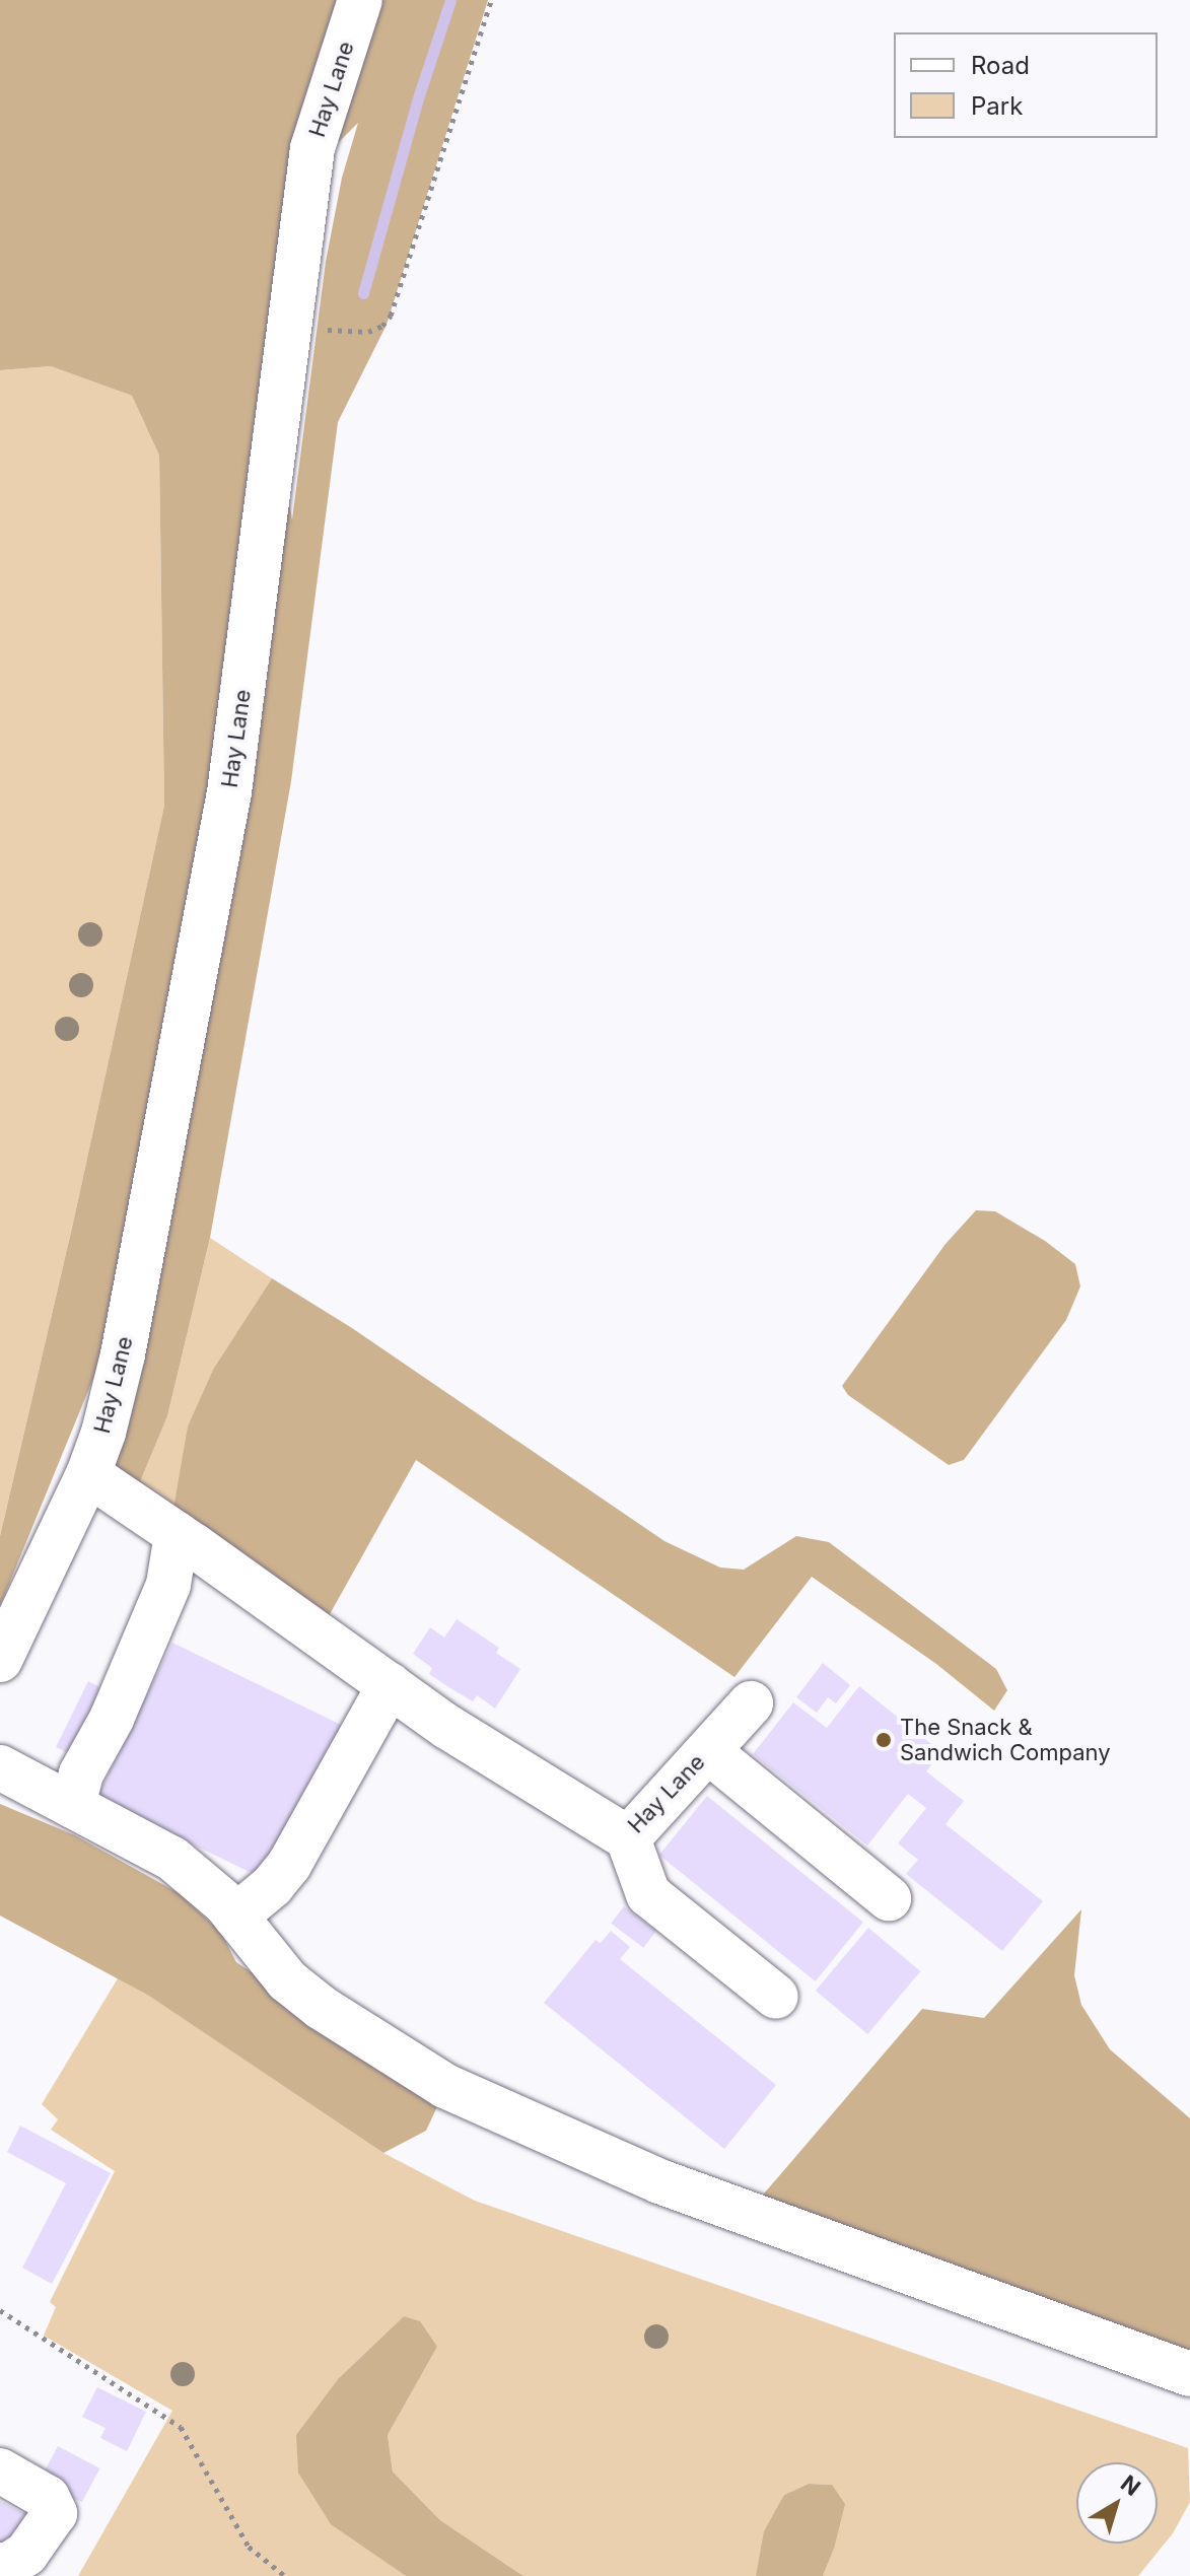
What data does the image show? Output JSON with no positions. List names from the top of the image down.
{
  "streets": {
    "street": ["Hay Lane"]
  },
  "places": ["The Snack & Sandwich Company"],
  "legend": ["Road", "Park"],
  "north": "top right"
}
